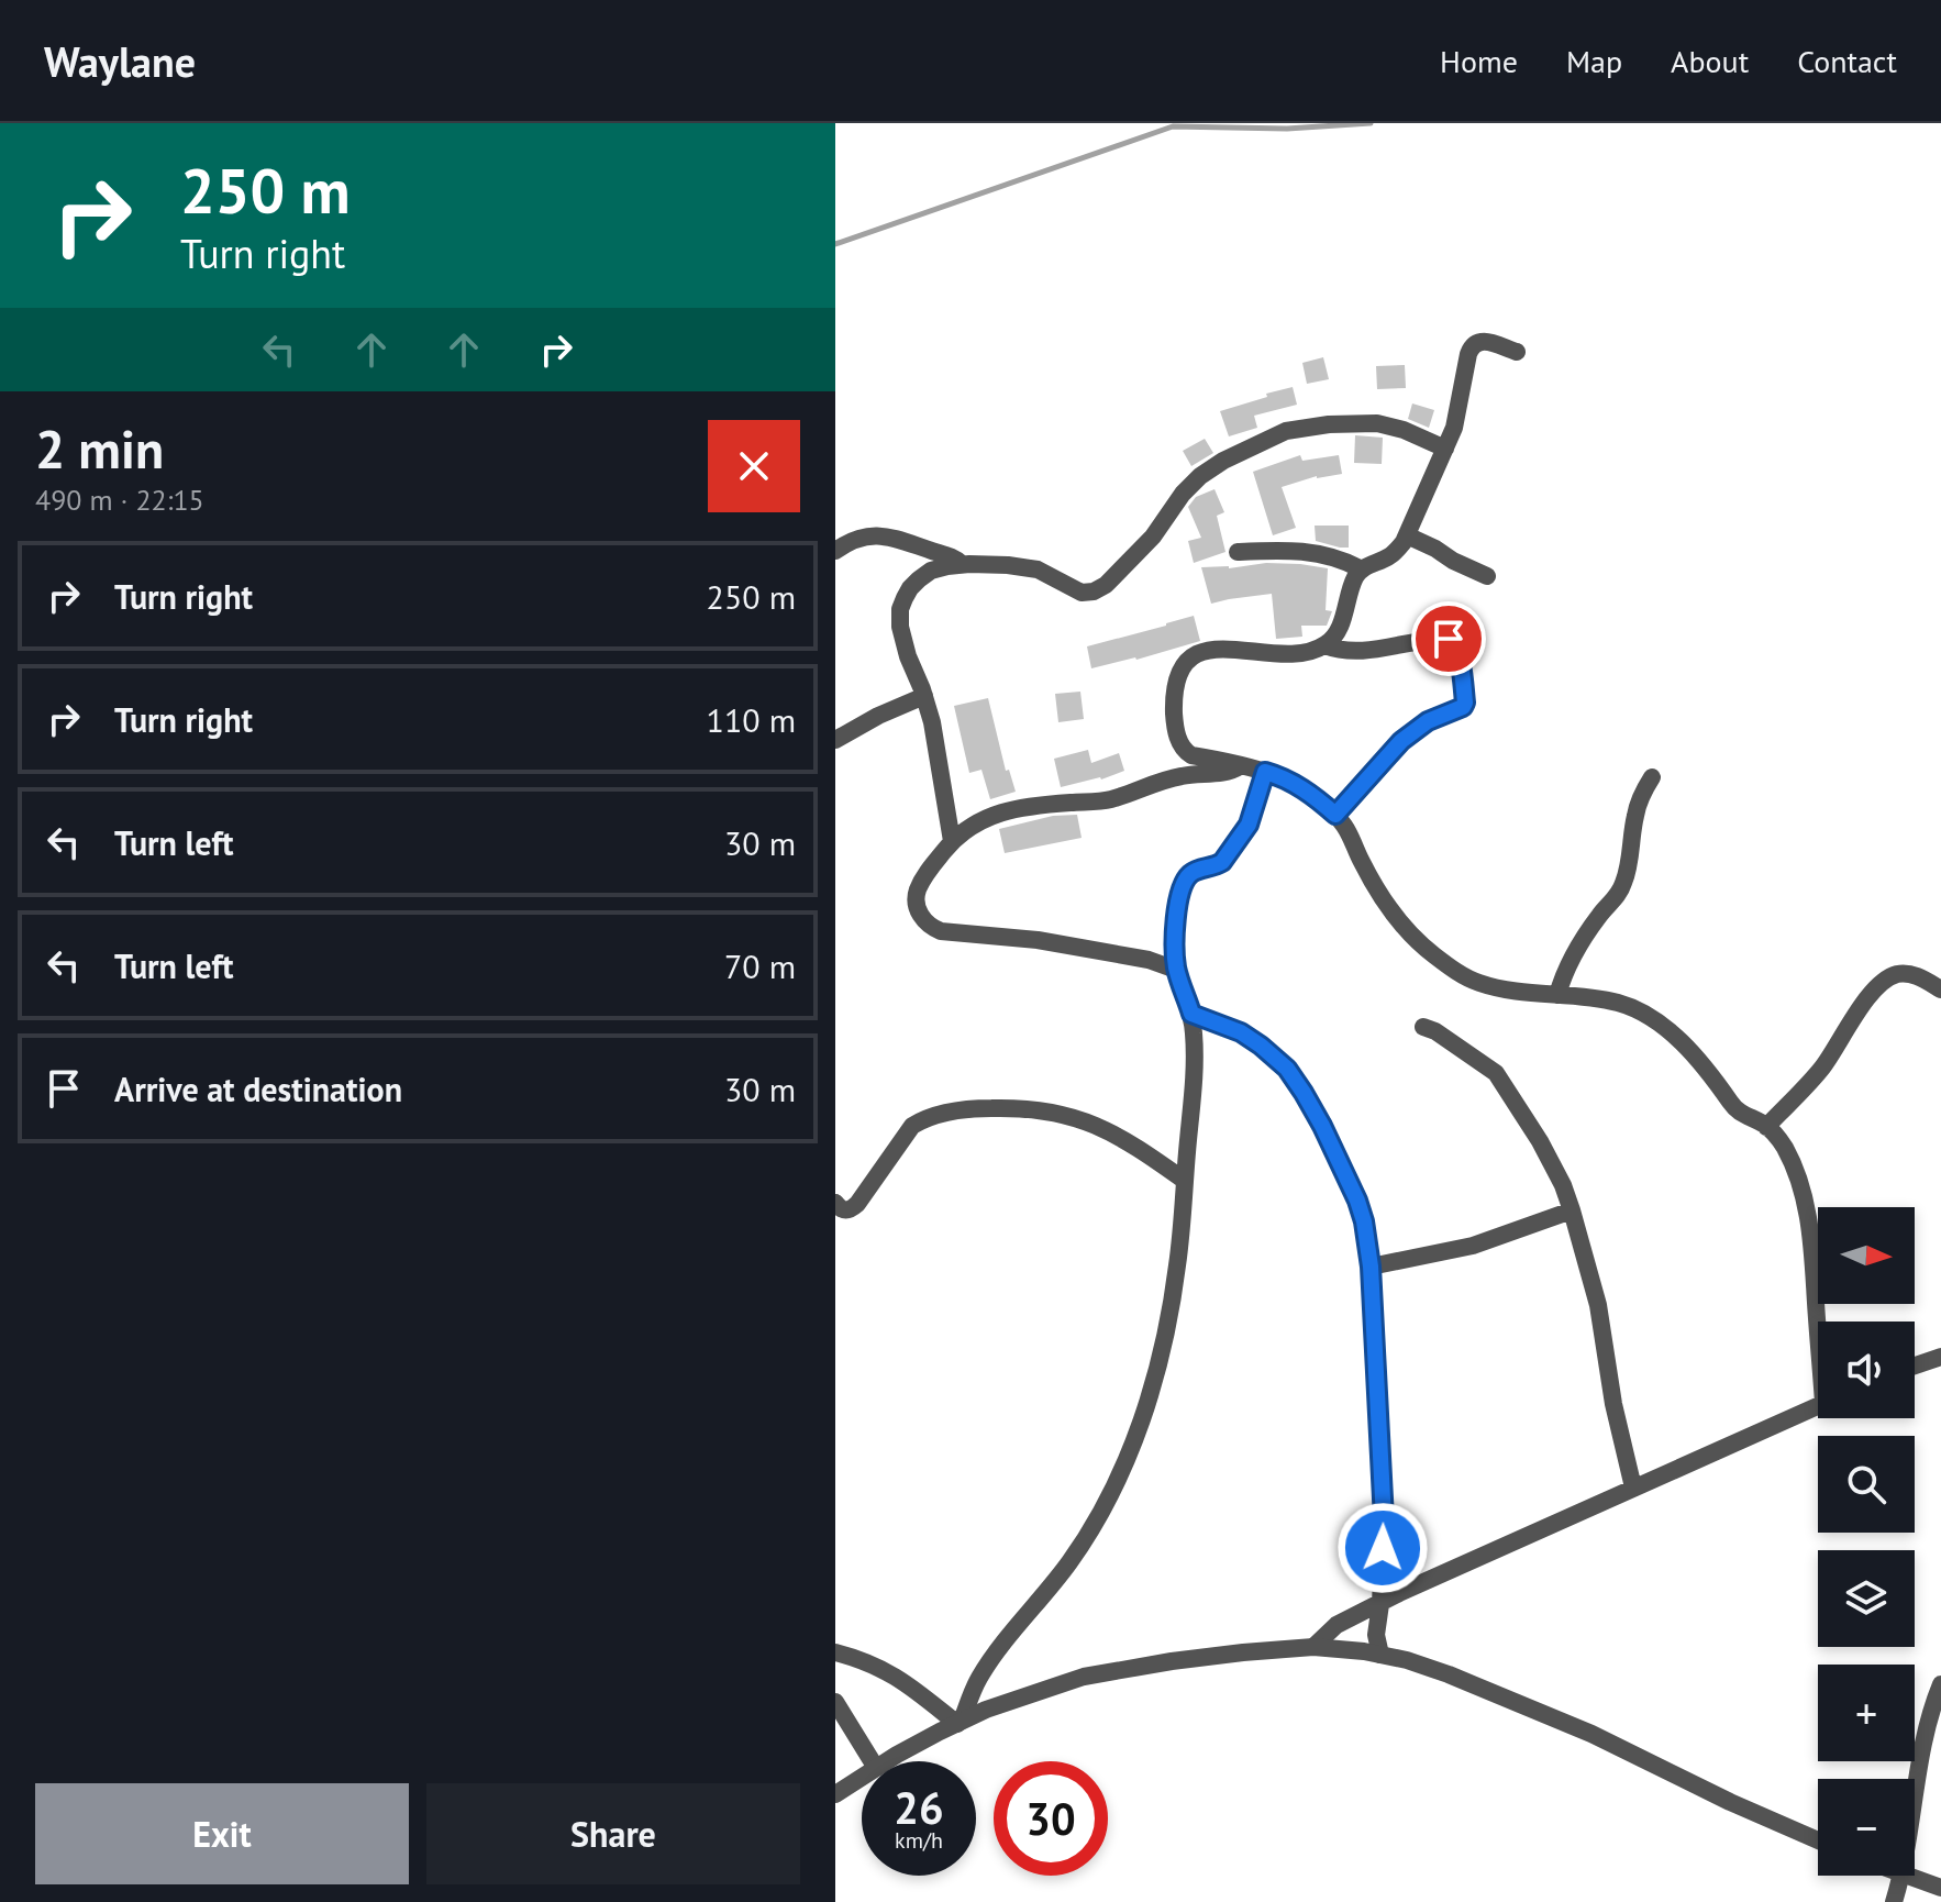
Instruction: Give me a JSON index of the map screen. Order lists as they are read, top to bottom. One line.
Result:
{"north":"right","page":{"header":"Waylane","nav":["Home","Map","About","Contact"],"turn":["250 m","Turn right"],"heading":["2 min","490 m · 22:15"],"list":[{"name":"Turn right","value":"250 m"},{"name":"Turn right","value":"110 m"},{"name":"Turn left","value":"30 m"},{"name":"Turn left","value":"70 m"},{"name":"Arrive at destination","value":"30 m"}],"map_buttons":["+","−"],"speed":"26 km/h","limit":"30","buttons":["Exit","Share"]}}
